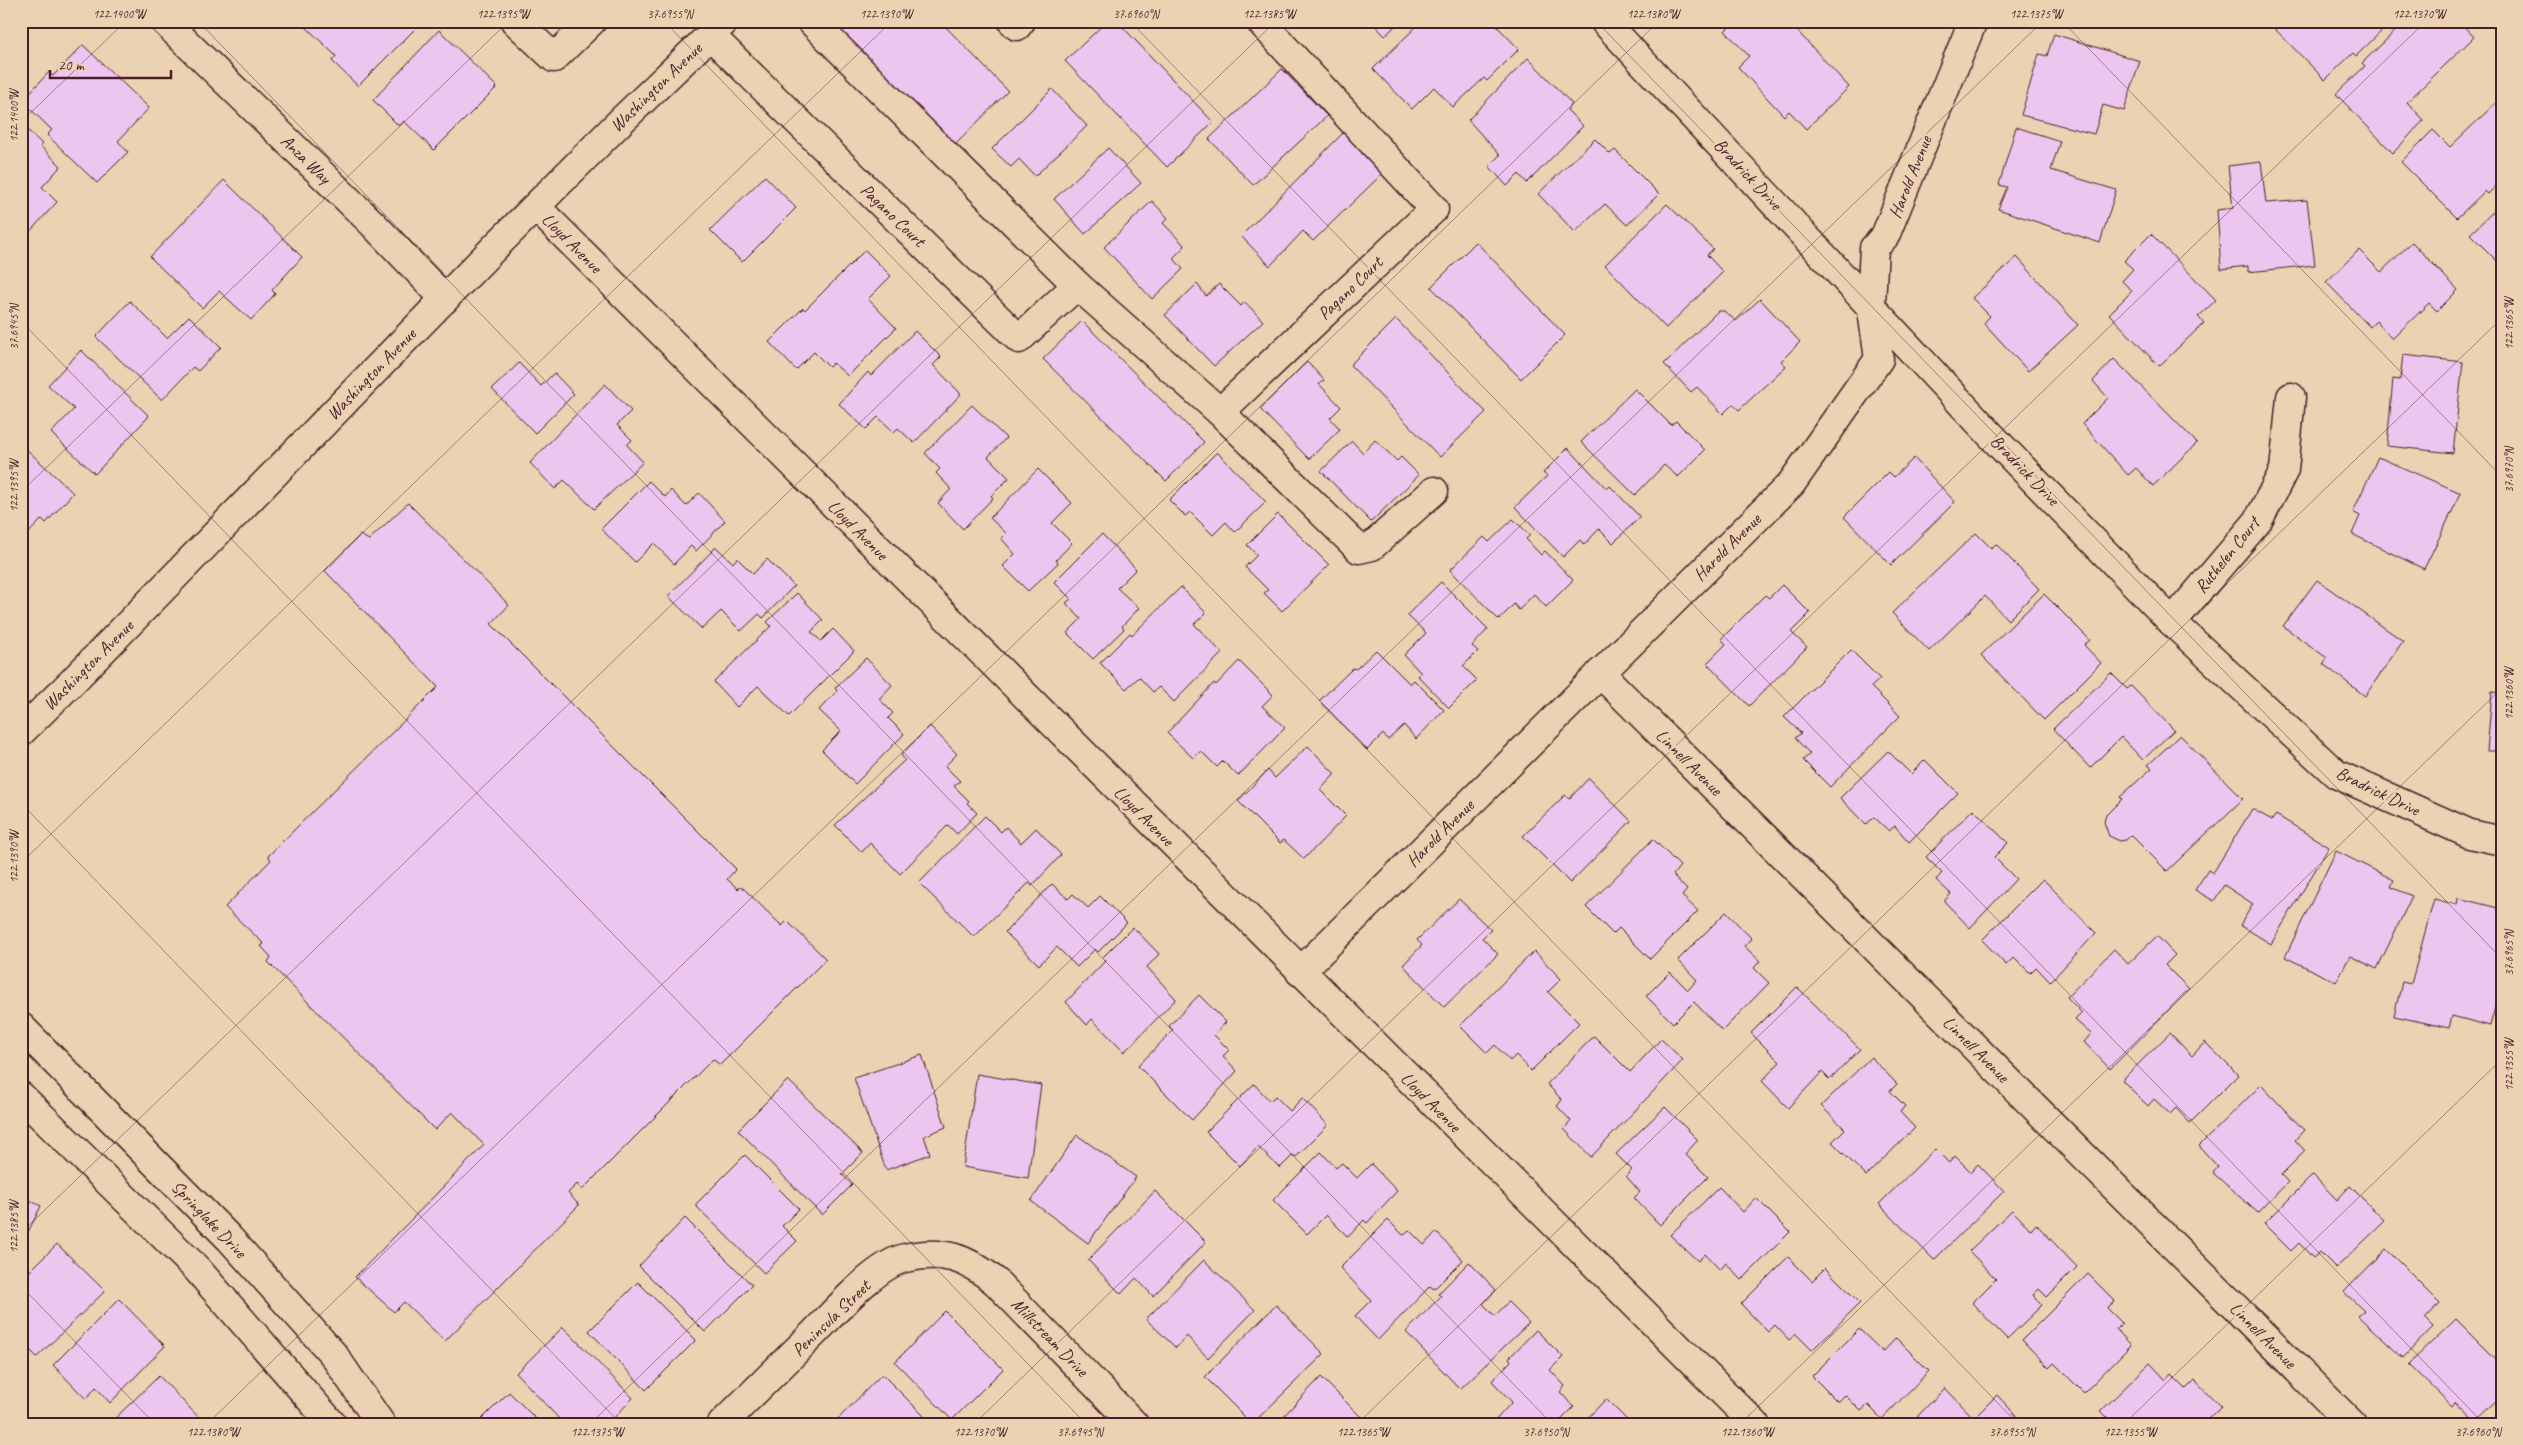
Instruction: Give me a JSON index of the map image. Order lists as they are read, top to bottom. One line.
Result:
{"streets":{"street":["Washington Avenue","Anza Way","Bradrick Drive","Harold Avenue","Pagano Court","Lloyd Avenue","Ruthelen Court","Linnell Avenue","Springlake Drive","Peninsula Street","Millstream Drive"]},"crossings":[["Washington Avenue","Anza Way"],["Washington Avenue","Pagano Court"],["Washington Avenue","Lloyd Avenue"],["Bradrick Drive","Harold Avenue"],["Bradrick Drive","Ruthelen Court"],["Harold Avenue","Lloyd Avenue"],["Harold Avenue","Linnell Avenue"],["Peninsula Street","Millstream Drive"]],"scale_bar":"20 m","coordinates":["122.1400°W","122.1395°W","37.6955°N","122.1390°W","37.6960°N","122.1385°W","122.1380°W","122.1375°W","122.1370°W","122.1365°W","37.6945°N","37.6970°N","122.1360°W","37.6965°N","122.1355°W","37.6950°N"]}
